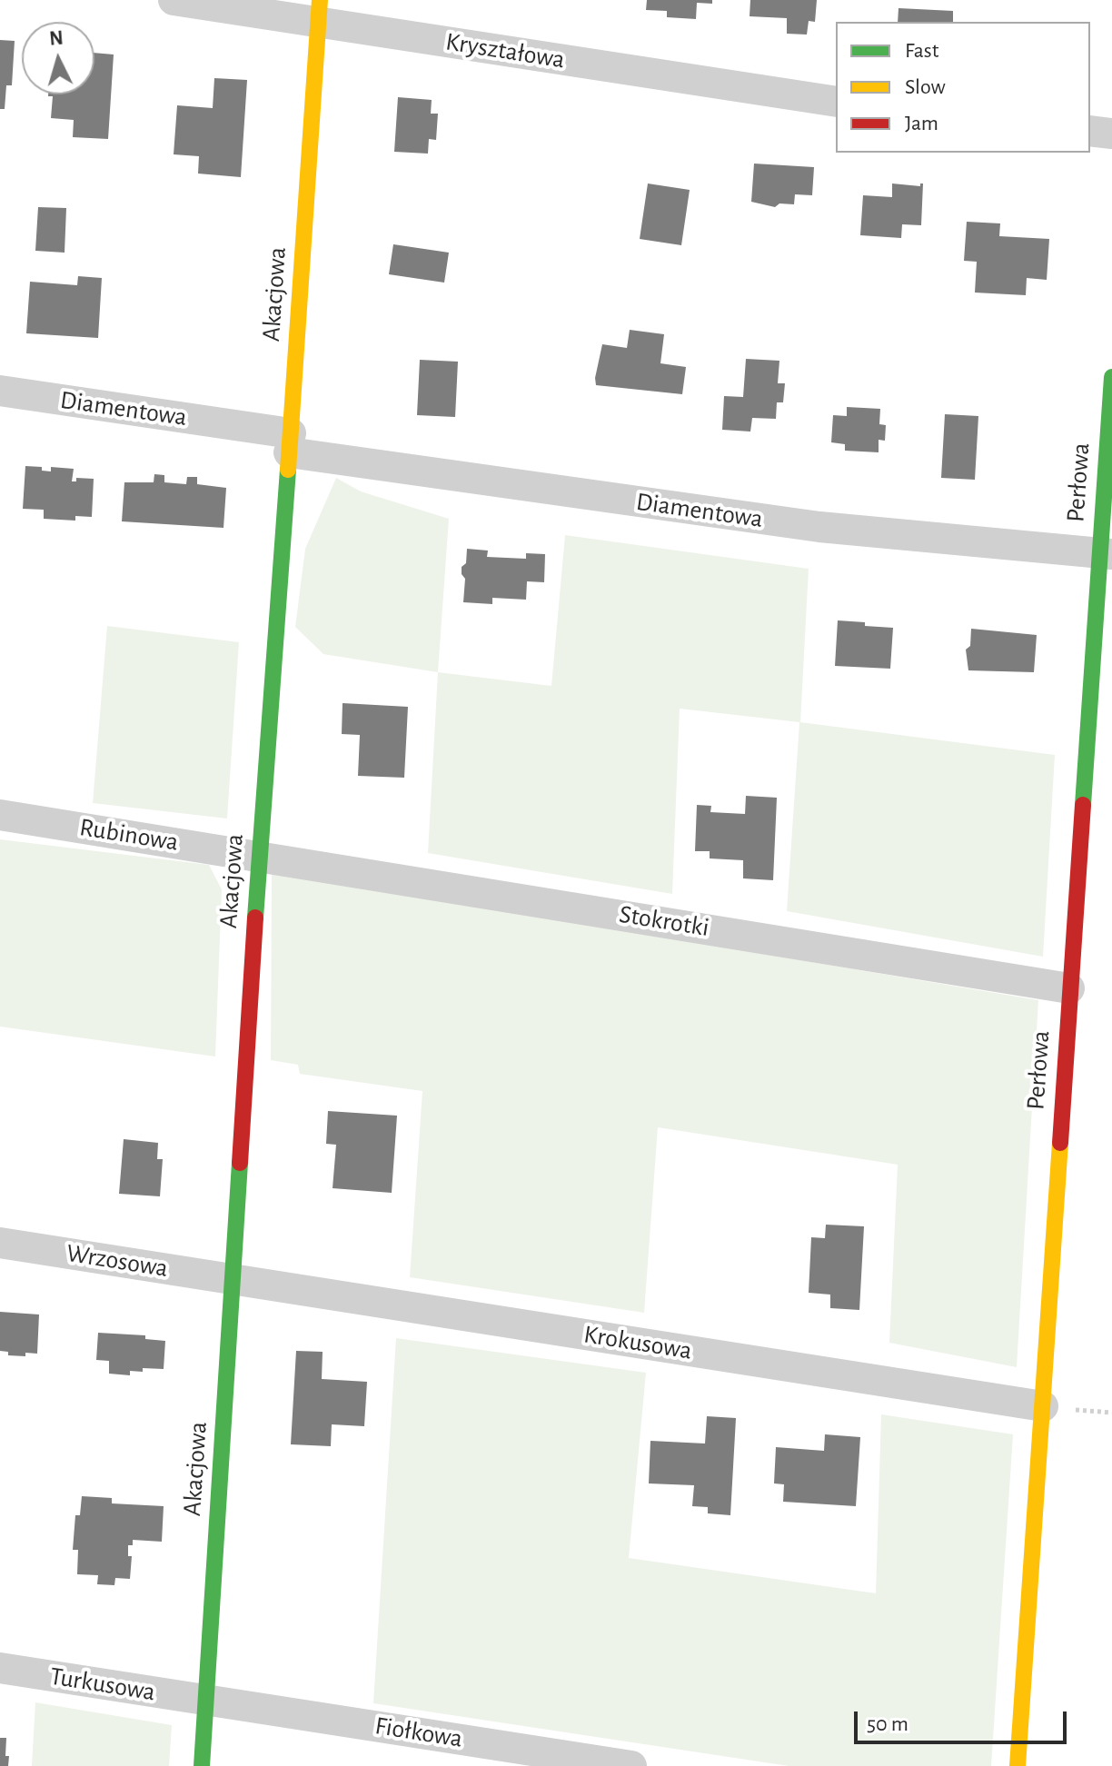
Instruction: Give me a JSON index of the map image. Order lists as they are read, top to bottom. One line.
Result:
{"streets":{"street":["Kryształowa","Akacjowa","Diamentowa","Perłowa","Rubinowa","Stokrotki","Wrzosowa","Krokusowa","Turkusowa","Fiołkowa"]},"crossings":[["Kryształowa","Akacjowa"],["Akacjowa","Diamentowa"],["Akacjowa","Rubinowa"],["Akacjowa","Stokrotki"],["Akacjowa","Wrzosowa"],["Akacjowa","Krokusowa"],["Akacjowa","Turkusowa"],["Akacjowa","Fiołkowa"],["Diamentowa","Perłowa"],["Perłowa","Stokrotki"],["Perłowa","Krokusowa"],["Rubinowa","Stokrotki"],["Wrzosowa","Krokusowa"],["Turkusowa","Fiołkowa"]],"legend":["Fast","Slow","Jam"],"scale_bar":"50 m","north":"top"}
